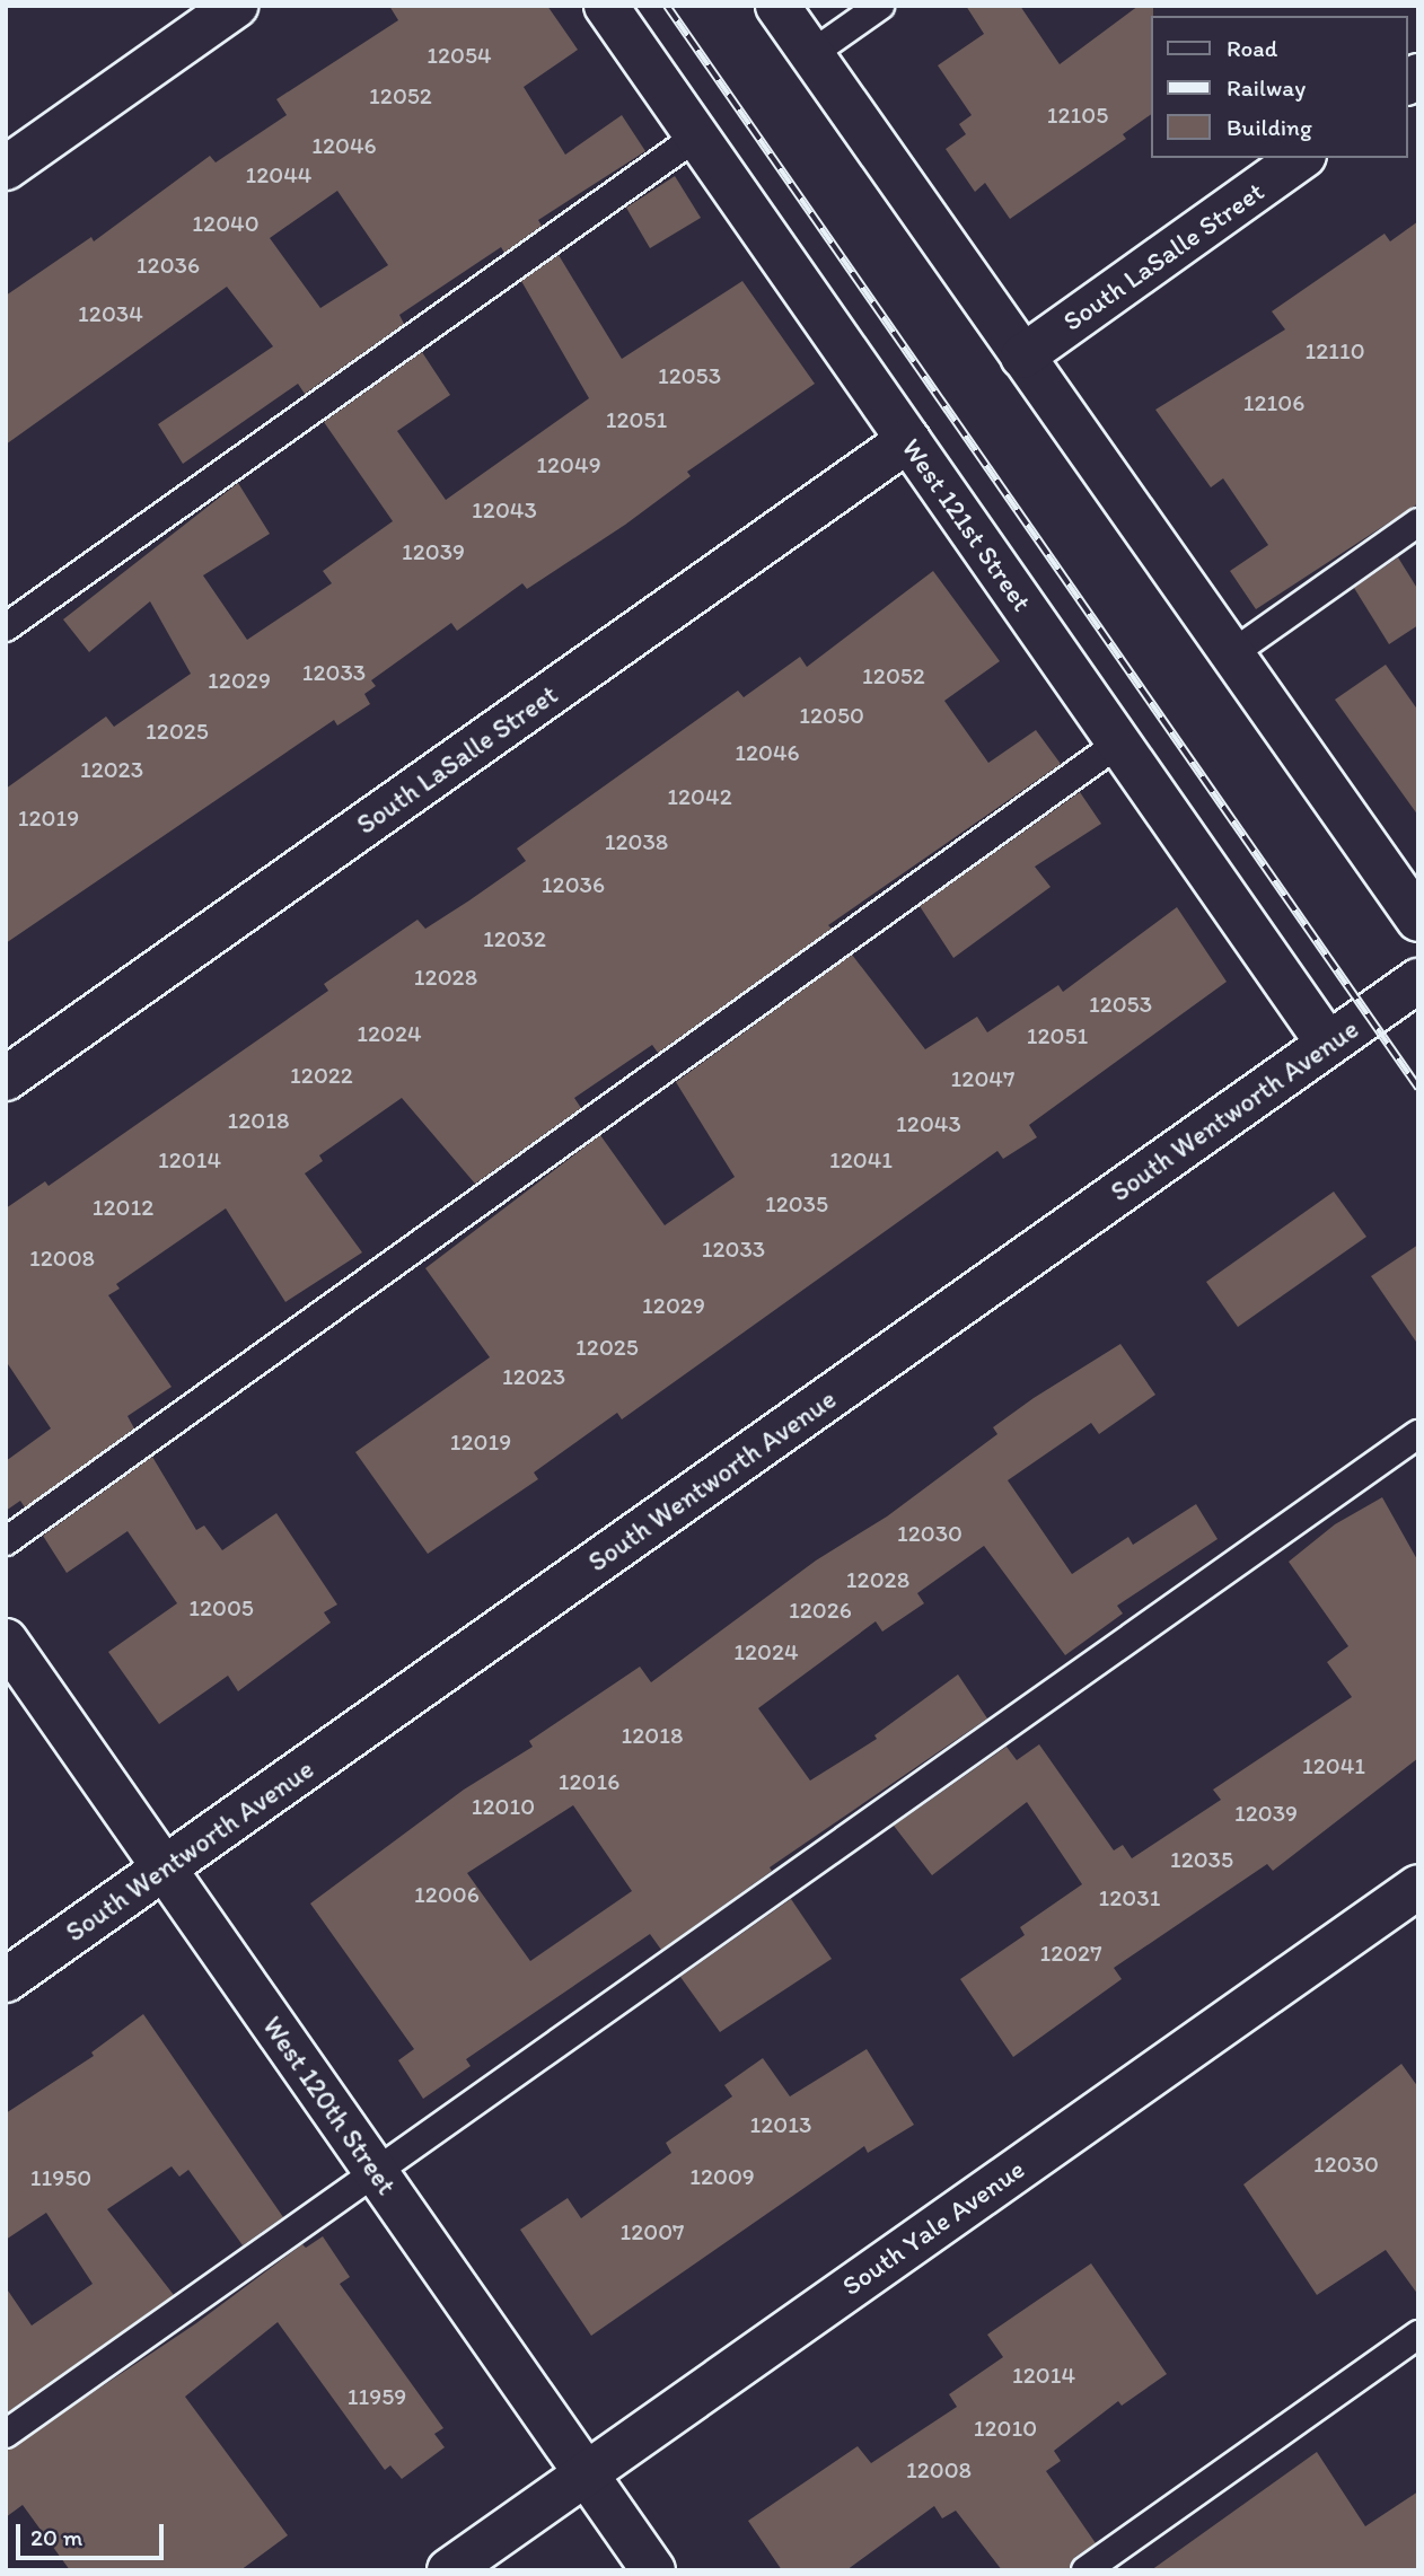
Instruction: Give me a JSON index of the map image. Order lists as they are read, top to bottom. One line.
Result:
{"streets":{"street":["South LaSalle Street","West 121st Street","South Wentworth Avenue","West 120th Street","South Yale Avenue"]},"crossings":[["South LaSalle Street","West 121st Street"],["West 121st Street","South Wentworth Avenue"],["South Wentworth Avenue","West 120th Street"],["West 120th Street","South Yale Avenue"]],"house_numbers":["12054","12052","12105","12046","12044","12040","12036","12034","12110","12053","12106","12051","12049","12043","12039","12033","12052","12029","12050","12025","12046","12023","12042","12019","12038","12036","12032","12028","12053","12024","12051","12022","12047","12018","12043","12014","12041","12035","12012","12033","12008","12029","12025","12023","12019","12030","12028","12005","12026","12024","12018","12041","12016","12010","12039","12035","12006","12031","12027","12013","12030","12009","11950","12007","12014","11959","12010","12008"],"legend":["Road","Railway","Building"],"scale_bar":"20 m"}
